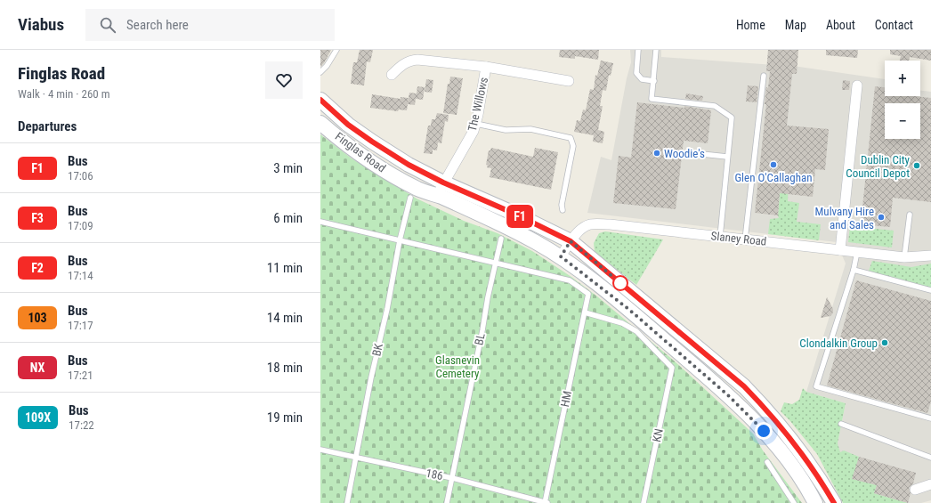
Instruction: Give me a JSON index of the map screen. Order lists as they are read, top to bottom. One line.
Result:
{"streets":{"main road":["Finglas Road"],"street":["The Willows","Slaney Road"],"lane":["BL","BK","HM","KN","186"]},"crossings":[["The Willows","Finglas Road"],["Finglas Road","Slaney Road"],["BL","HM"],["BL","186"],["BK","186"],["HM","KN"],["HM","186"]],"parks":["Glasnevin Cemetery"],"places":["Woodie's","Glen O'Callaghan","Dublin City Council Depot","Mulvany Hire and Sales","Clondalkin Group"],"lines":["bus line F1"],"page":{"header":"Viabus","search":"Search here","nav":["Home","Map","About","Contact"],"heading":[["Finglas Road","Walk · 4 min · 260 m"],"Departures"],"on_map":"F1","map_buttons":["+","−"],"list":[{"mark":"F1","name":"Bus","note":"17:06","value":"3 min"},{"mark":"F3","name":"Bus","note":"17:09","value":"6 min"},{"mark":"F2","name":"Bus","note":"17:14","value":"11 min"},{"mark":"103","name":"Bus","note":"17:17","value":"14 min"},{"mark":"NX","name":"Bus","note":"17:21","value":"18 min"},{"mark":"109X","name":"Bus","note":"17:22","value":"19 min"}]}}
